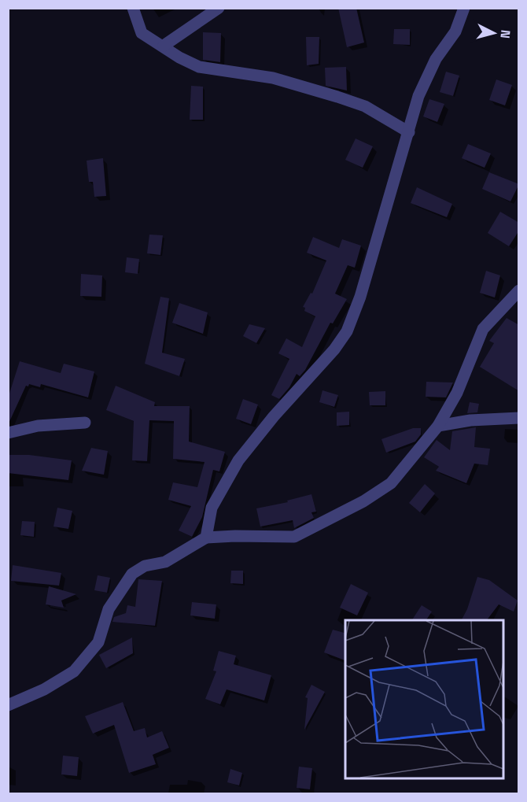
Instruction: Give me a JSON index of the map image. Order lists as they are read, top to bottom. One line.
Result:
{"north":"right"}
